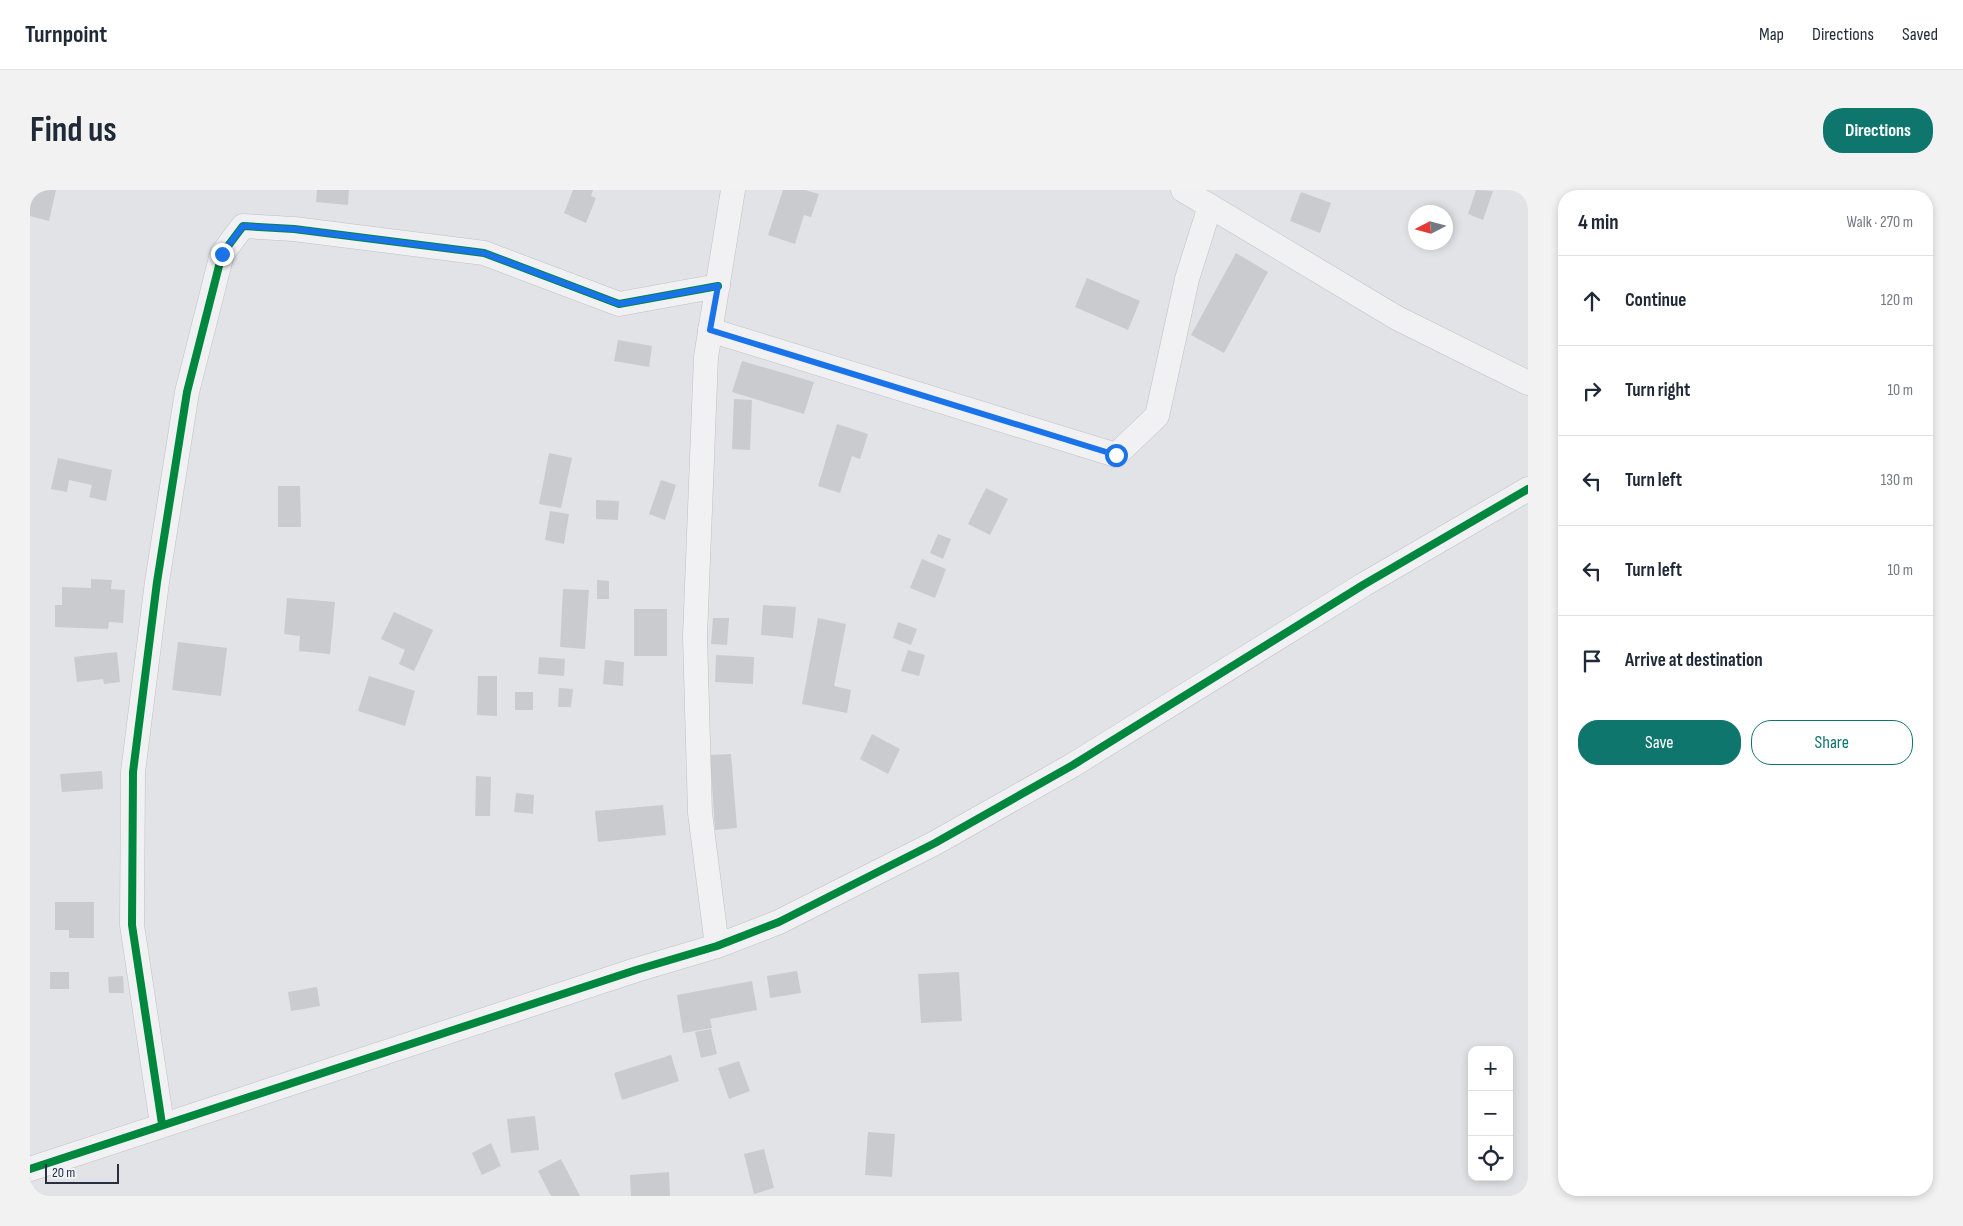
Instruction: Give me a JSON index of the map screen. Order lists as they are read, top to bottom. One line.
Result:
{"scale_bar":"20 m","north":"left","page":{"header":"Turnpoint","nav":["Map","Directions","Saved"],"buttons":["Directions",["Save","Share"]],"title":"Find us","heading":["4 min","Walk · 270 m"],"list":[["Continue","120 m"],["Turn right","10 m"],["Turn left","130 m"],["Turn left","10 m"],"Arrive at destination"],"map_buttons":["+","−"],"scale":"20 m"}}
